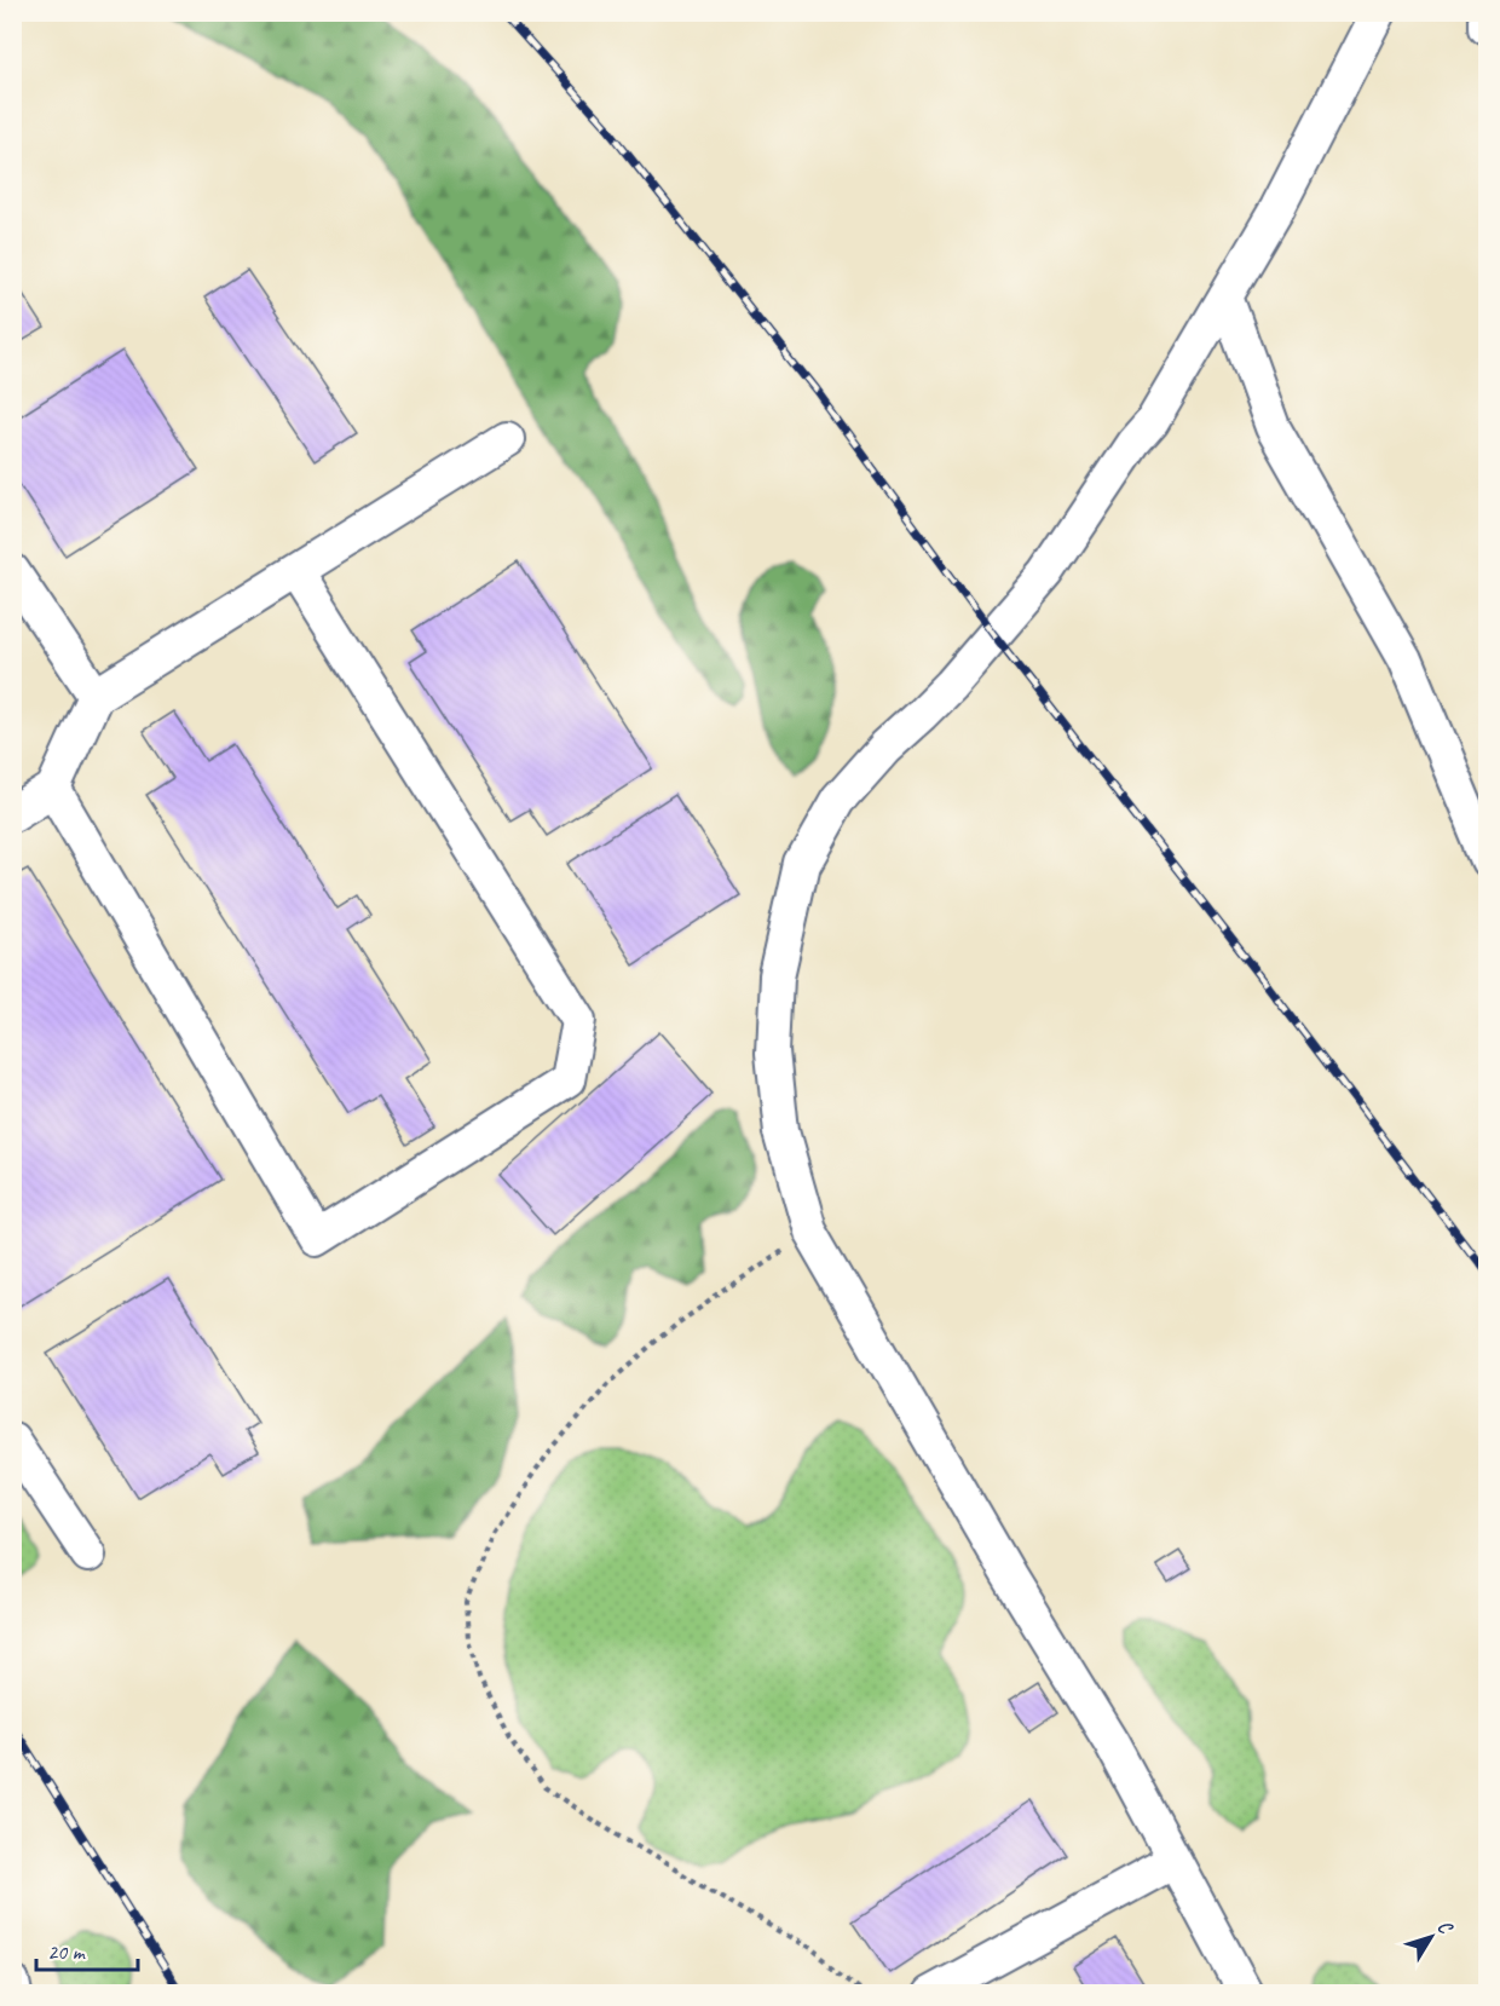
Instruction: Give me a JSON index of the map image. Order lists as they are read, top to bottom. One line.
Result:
{"scale_bar":"20 m","north":"top right"}
